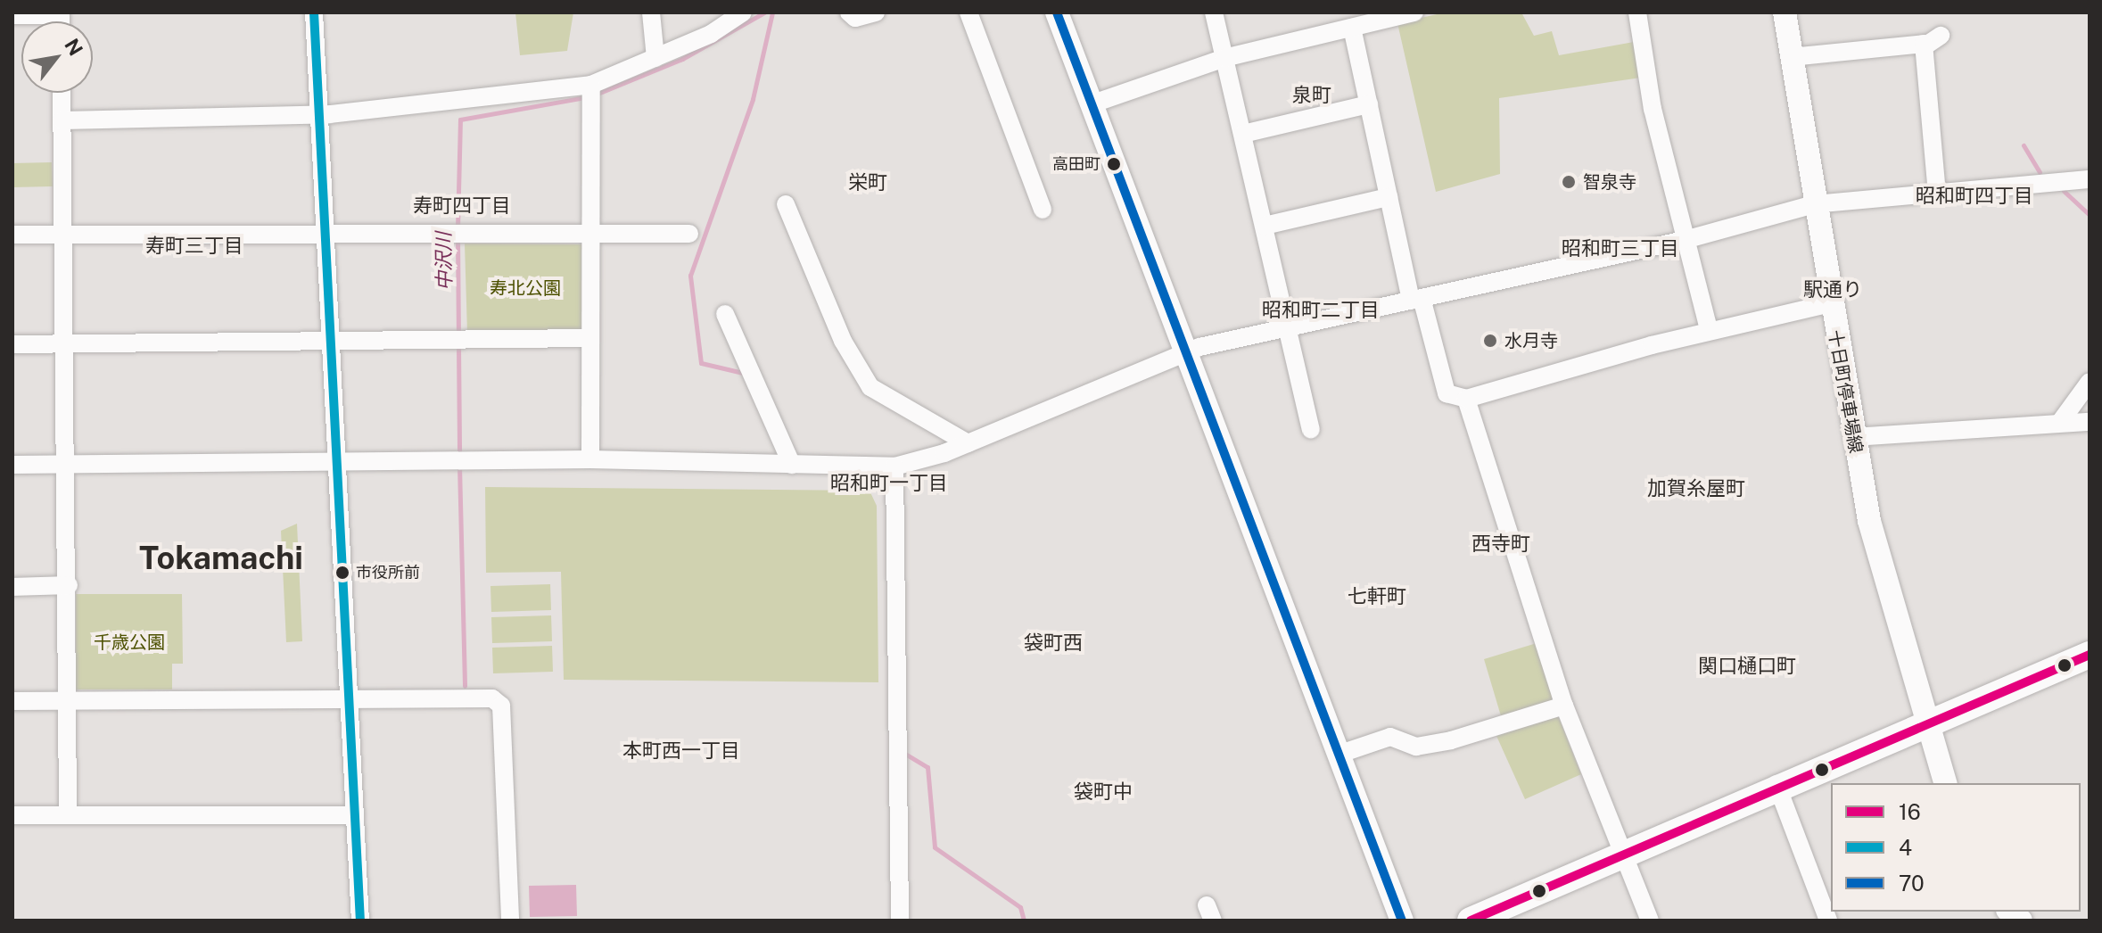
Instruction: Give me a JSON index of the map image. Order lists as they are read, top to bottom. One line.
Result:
{"streets":{"main road":["十日町停車場線"]},"districts":["泉町","栄町","昭和町四丁目","寿町四丁目","寿町三丁目","昭和町三丁目","駅通り","昭和町二丁目","昭和町一丁目","加賀糸屋町","西寺町","Tokamachi","七軒町","袋町西","関口樋口町","本町西一丁目","袋町中"],"water":["中沢川"],"parks":["寿北公園","千歳公園"],"places":["高田町","智泉寺","水月寺","市役所前"],"lines":["transit line 4","transit line 70","transit line 16"],"legend":["16","4","70"],"north":"top right"}
